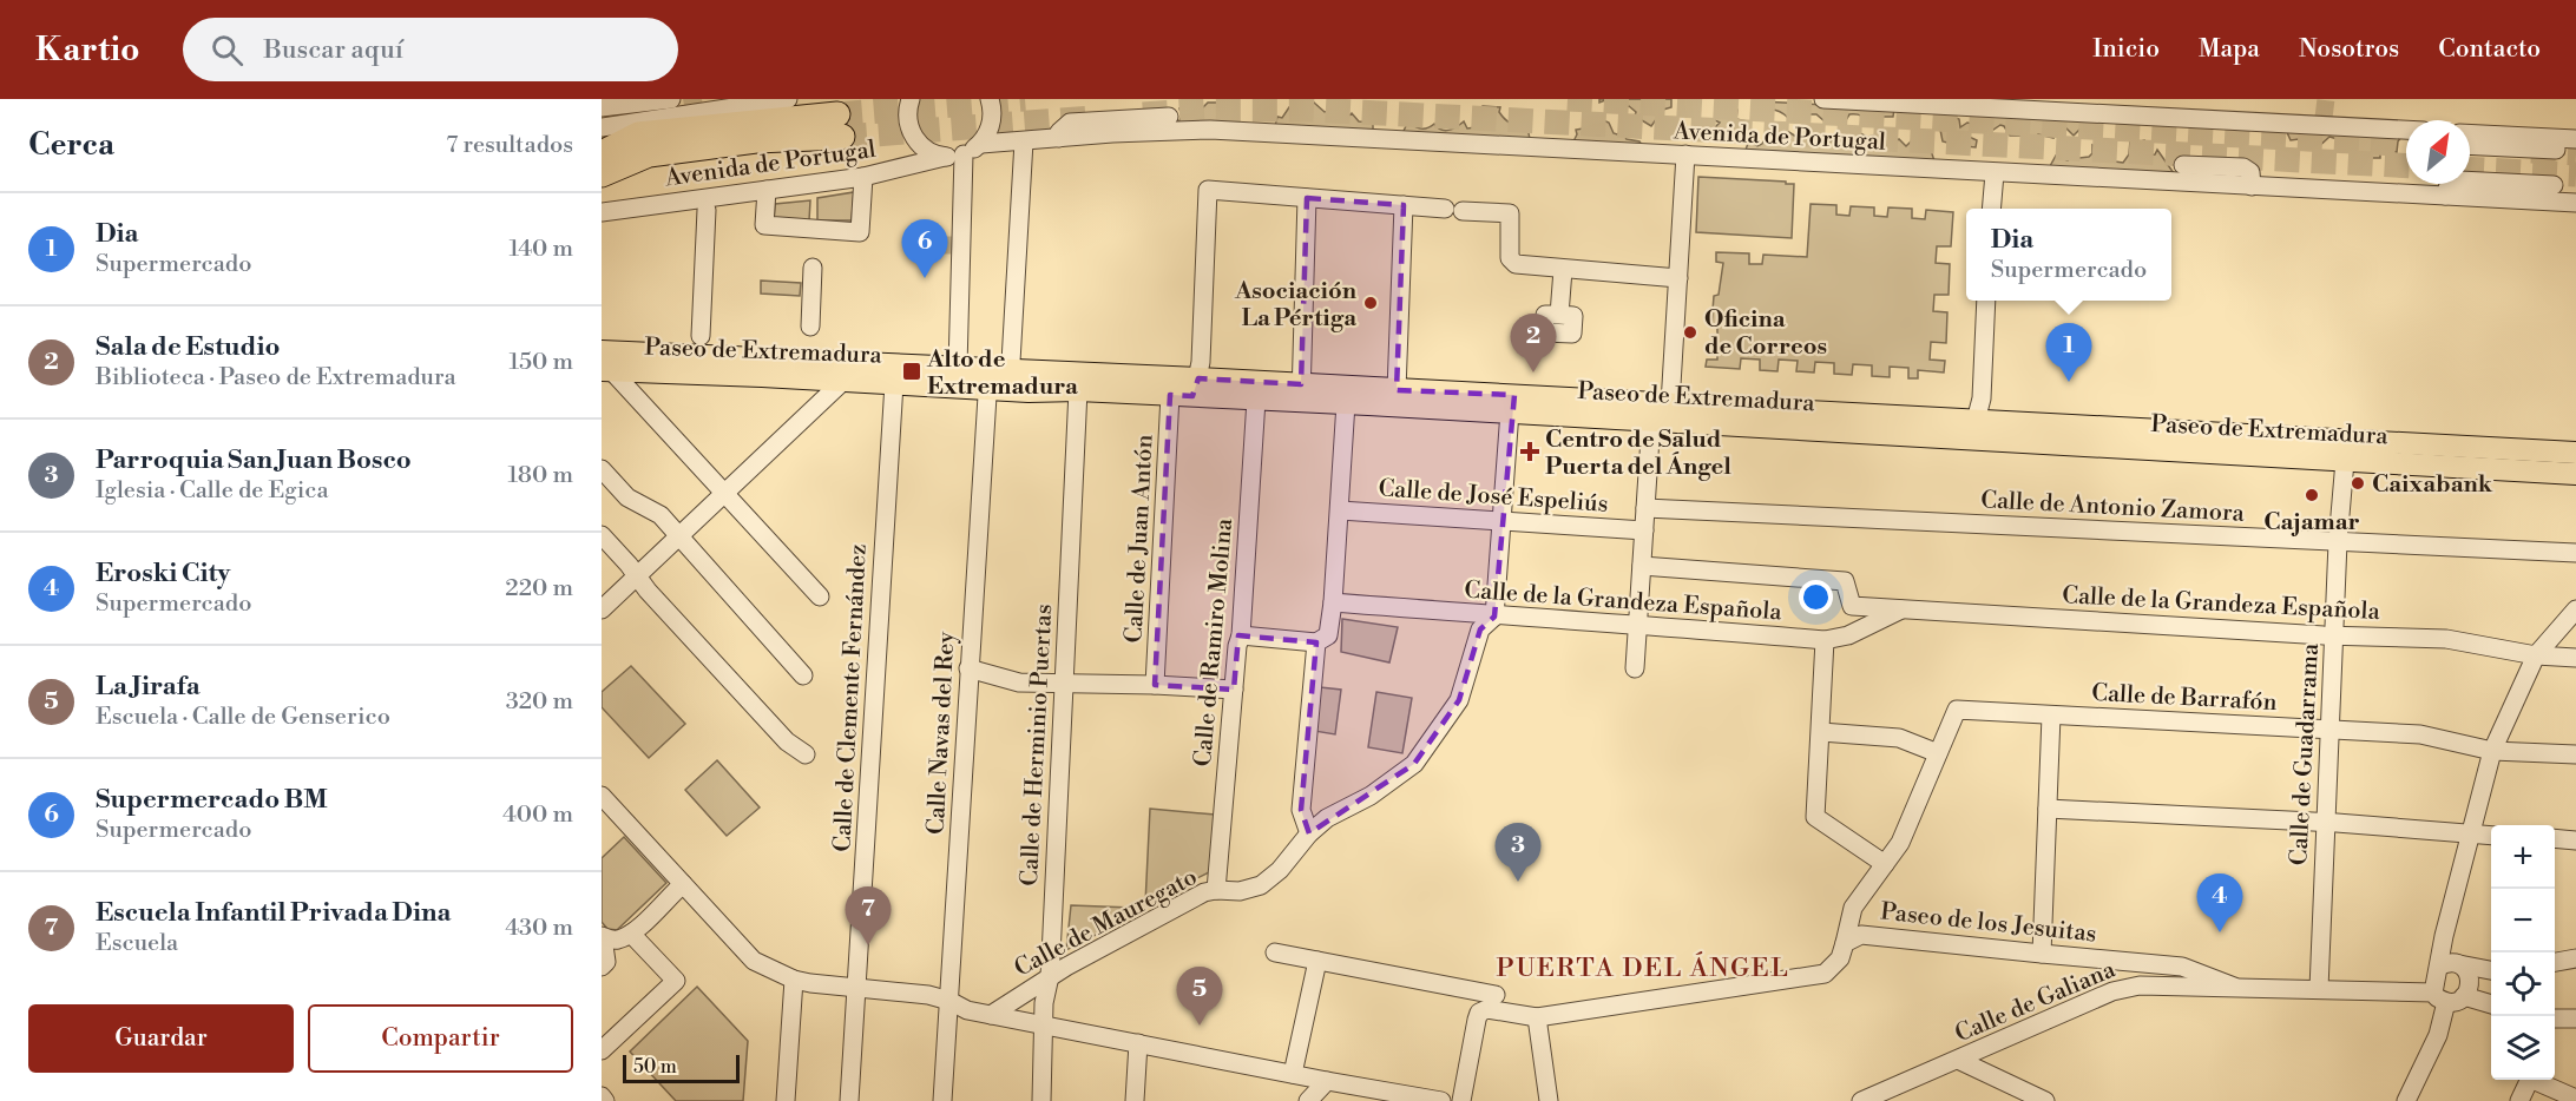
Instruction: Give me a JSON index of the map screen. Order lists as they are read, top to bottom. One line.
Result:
{"streets":{"main road":["Paseo de Extremadura"],"street":["Avenida de Portugal","Calle de José Espeliús","Calle de Antonio Zamora","Calle de Juan Antón","Calle de la Grandeza Española","Calle de Ramiro Molina","Calle de Barrafón","Calle de Clemente Fernández","Calle Navas del Rey","Calle de Herminio Puertas","Calle de Guadarrama","Calle de Mauregato","Paseo de los Jesuitas","Calle de Galiana"]},"crossings":[["Avenida de Portugal","Calle Navas del Rey"],["Paseo de Extremadura","Calle de Juan Antón"],["Paseo de Extremadura","Calle de Ramiro Molina"],["Paseo de Extremadura","Calle de Clemente Fernández"],["Paseo de Extremadura","Calle Navas del Rey"],["Paseo de Extremadura","Calle de Herminio Puertas"],["Paseo de Extremadura","Calle de Guadarrama"],["Calle de Antonio Zamora","Calle de Guadarrama"],["Calle de la Grandeza Española","Calle de Guadarrama"],["Calle de la Grandeza Española","Calle de Mauregato"],["Calle de Ramiro Molina","Calle de Mauregato"],["Calle de Barrafón","Calle de Guadarrama"],["Calle de Herminio Puertas","Calle de Mauregato"],["Calle de Guadarrama","Paseo de los Jesuitas"],["Paseo de los Jesuitas","Calle de Galiana"]],"districts":["PUERTA DEL ÁNGEL"],"places":{"other":["Asociación La Pértiga","Oficina de Correos","Caixabank","Cajamar"],"transit":["Alto de Extremadura"],"health":["Centro de Salud Puerta del Ángel"]},"scale_bar":"50 m","north":"top right","page":{"header":"Kartio","search":"Buscar aquí","nav":["Inicio","Mapa","Nosotros","Contacto"],"heading":["Cerca","7 resultados"],"list":[{"mark":"1","name":"Dia","note":"Supermercado","value":"140 m"},{"mark":"2","name":"Sala de Estudio","note":"Biblioteca · Paseo de Extremadura","value":"150 m"},{"mark":"3","name":"Parroquia San Juan Bosco","note":"Iglesia · Calle de Egica","value":"180 m"},{"mark":"4","name":"Eroski City","note":"Supermercado","value":"220 m"},{"mark":"5","name":"La Jirafa","note":"Escuela · Calle de Genserico","value":"320 m"},{"mark":"6","name":"Supermercado BM","note":"Supermercado","value":"400 m"},{"mark":"7","name":"Escuela Infantil Privada Dina","note":"Escuela","value":"430 m"}],"popup":["Dia","Supermercado"],"pins":["6","2","1","3","4","7","5"],"map_buttons":["+","−"],"buttons":["Guardar","Compartir"],"scale":"50 m"}}
